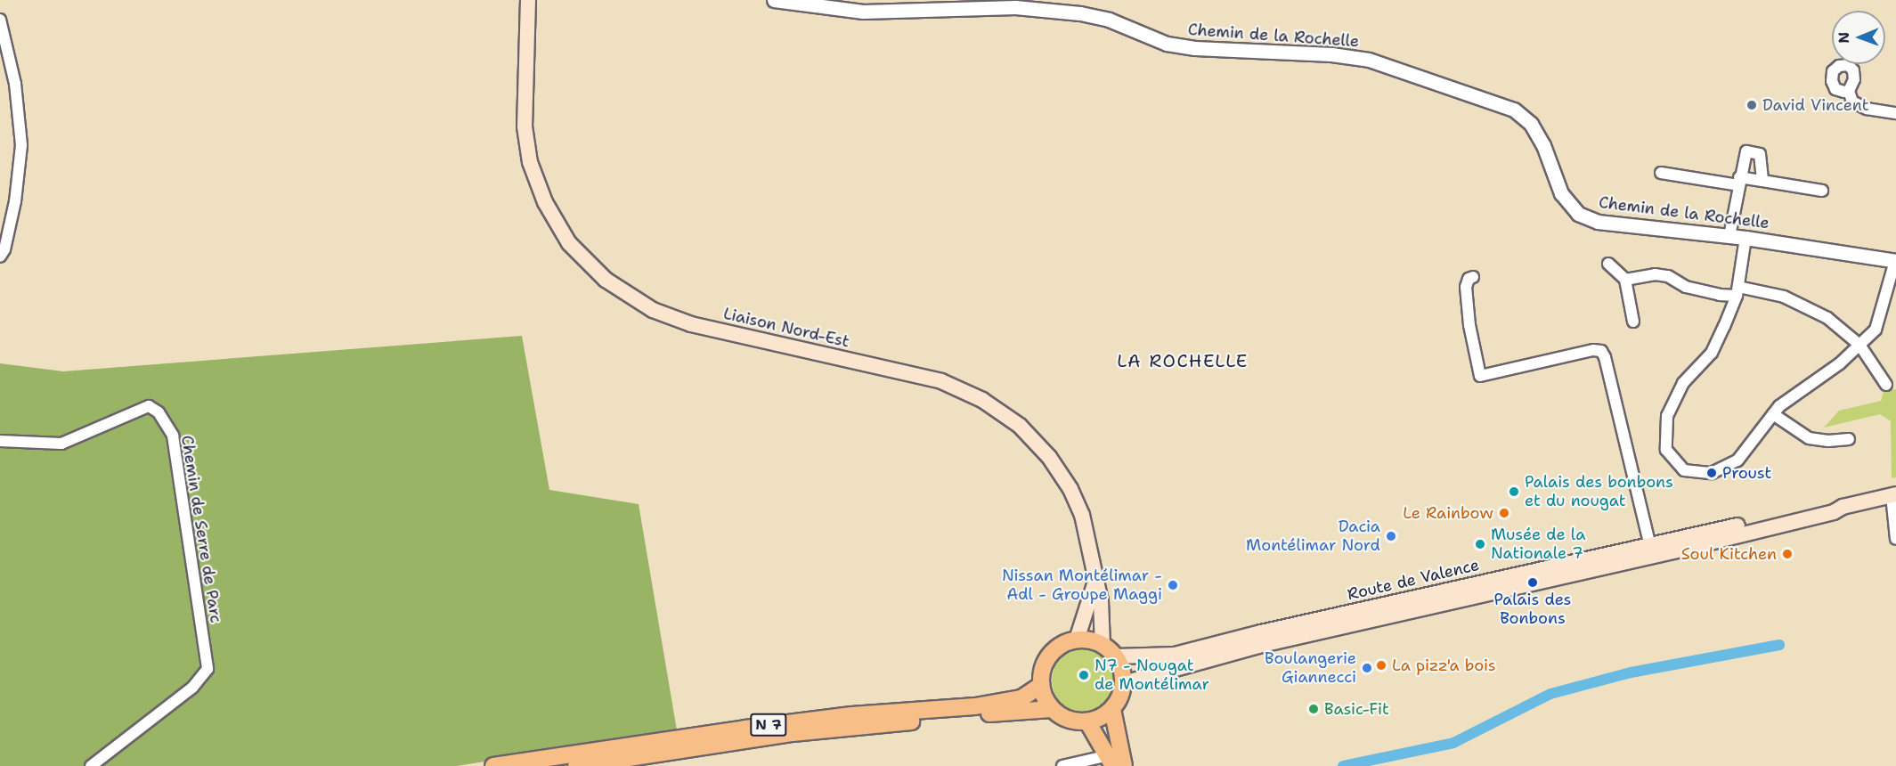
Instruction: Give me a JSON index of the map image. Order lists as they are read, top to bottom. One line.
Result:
{"streets":{"main road":["Liaison Nord-Est","Route de Valence","N 7"],"street":["Chemin de la Rochelle","Chemin de Serre de Parc"]},"crossings":[["Liaison Nord-Est","Route de Valence"],["Liaison Nord-Est","N 7"],["Route de Valence","N 7"]],"districts":["LA ROCHELLE"],"places":["David Vincent","Proust","Palais des bonbons et du nougat","Le Rainbow","Dacia Montélimar Nord","Musée de la Nationale 7","Soul Kitchen","Palais des Bonbons","Nissan Montélimar - Adl - Groupe Maggi","La pizz'a bois","Boulangerie Giannecci","N7 - Nougat de Montélimar","Basic-Fit"],"north":"left"}
